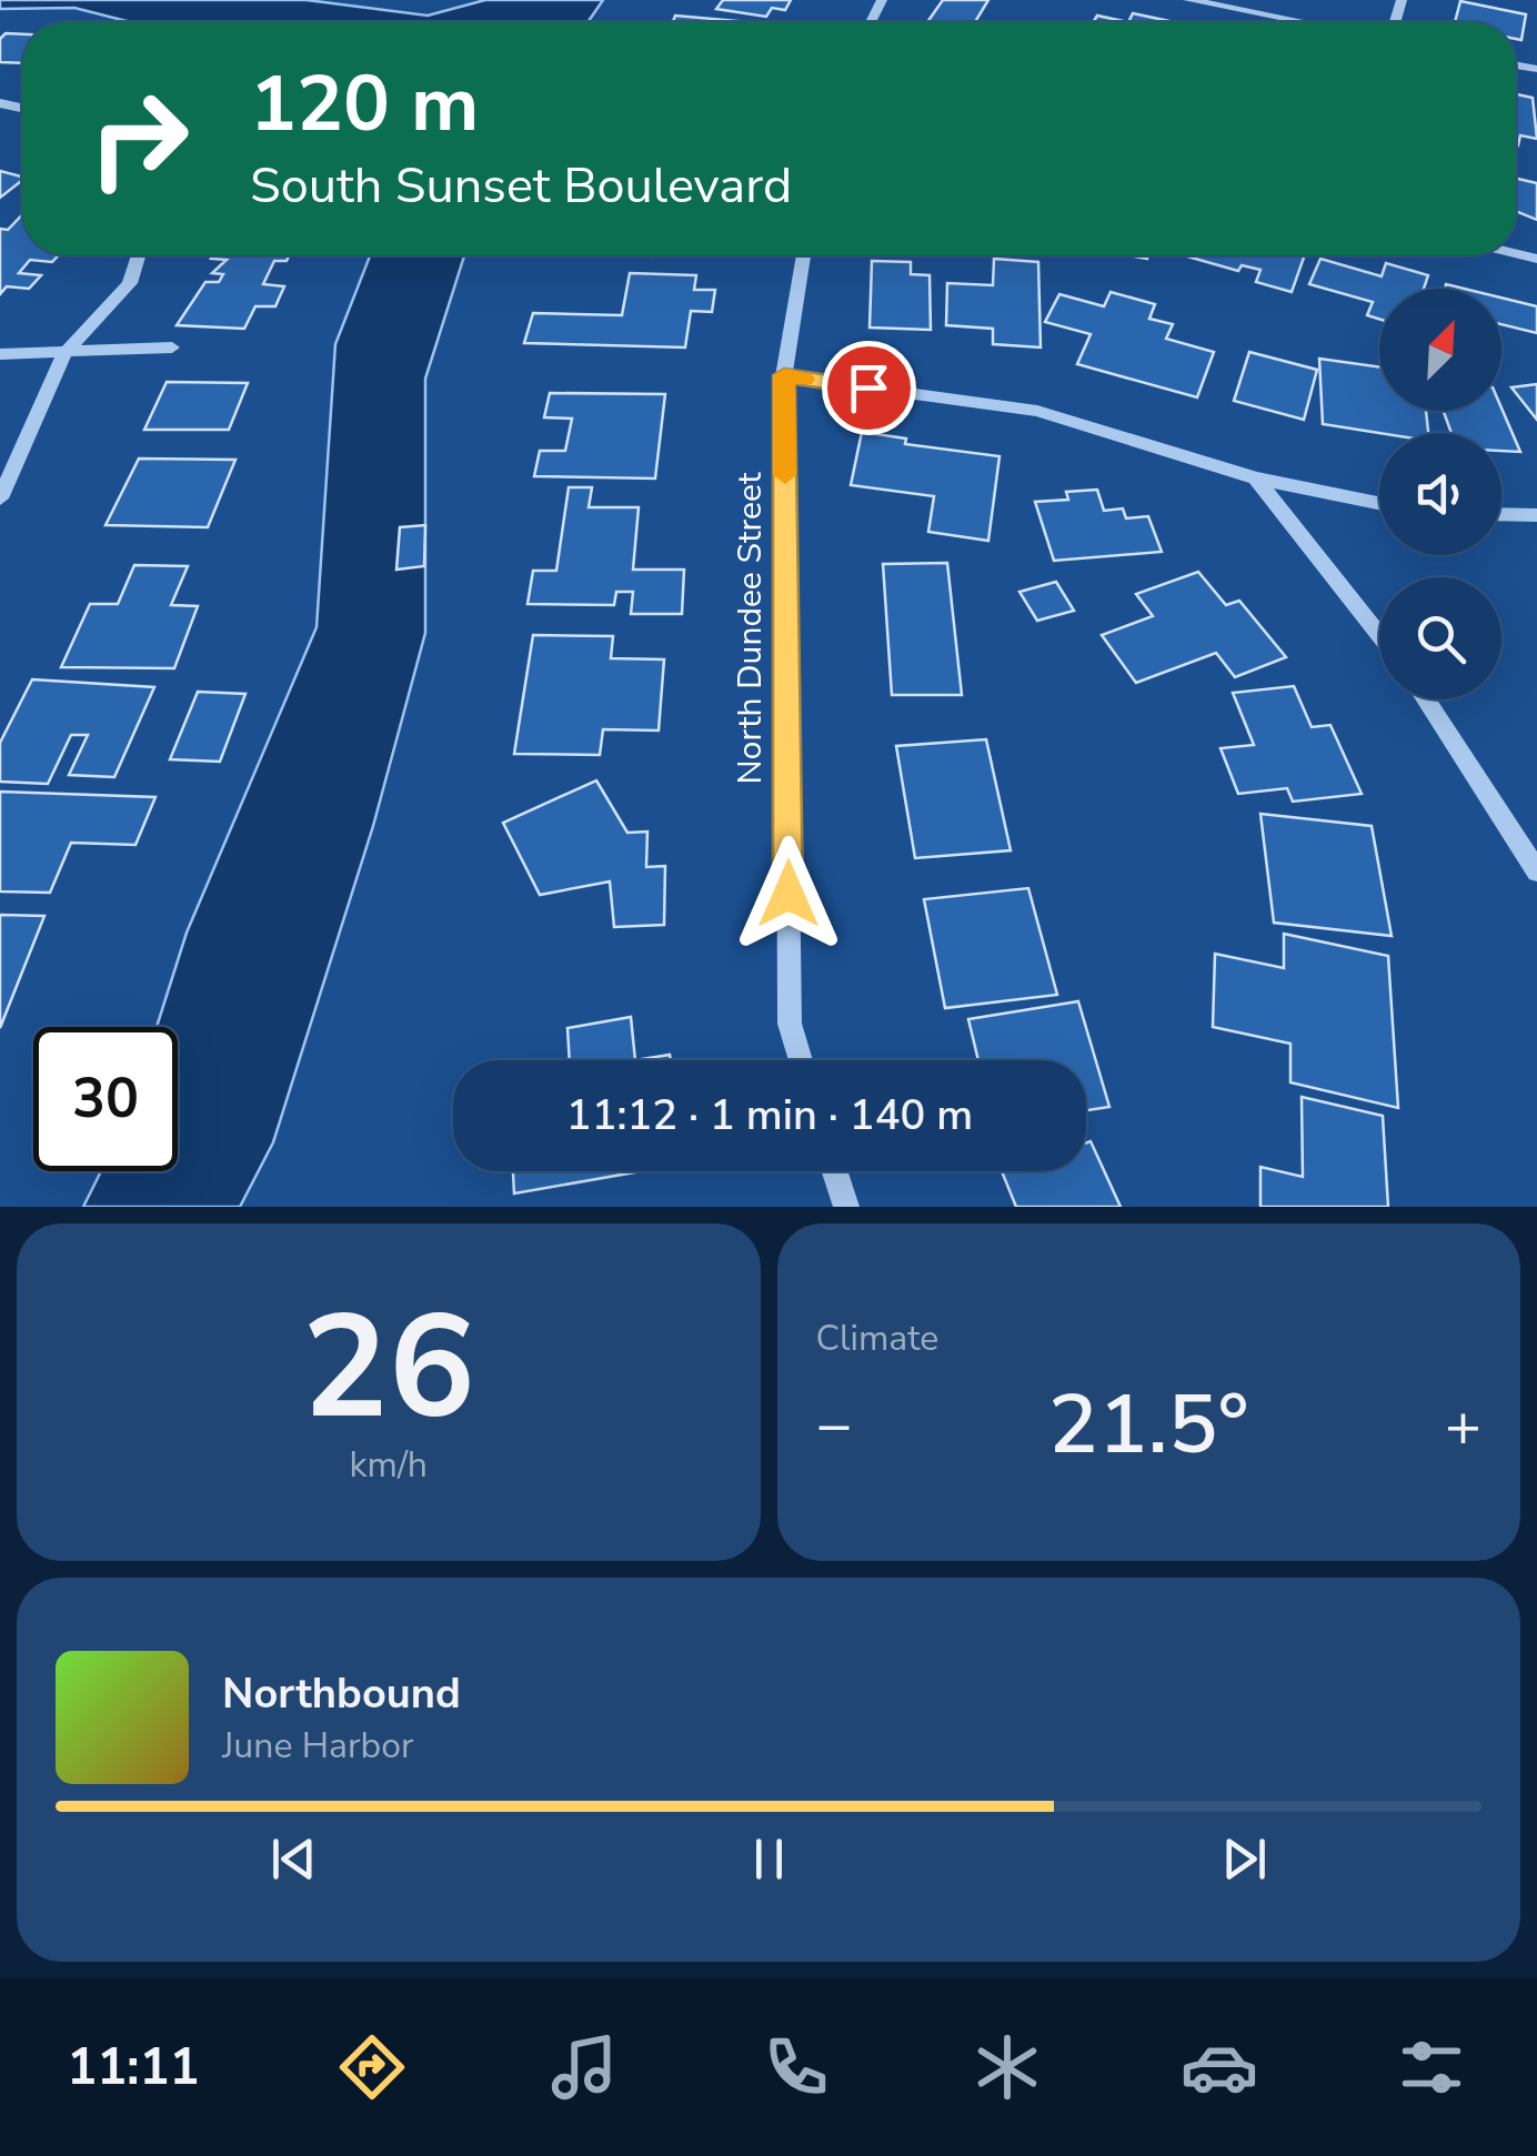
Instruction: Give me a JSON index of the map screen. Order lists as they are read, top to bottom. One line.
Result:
{"streets":{"street":["North Dundee Street"]},"north":"top right","page":{"turn":["120 m","South Sunset Boulevard"],"limit":"30","trip":"11:12 · 1 min · 140 m","tile":[["26","km/h"],"Climate"],"heat":["−","21.5°","+"],"song":["Northbound","June Harbor"],"tabs":"11:11"}}
